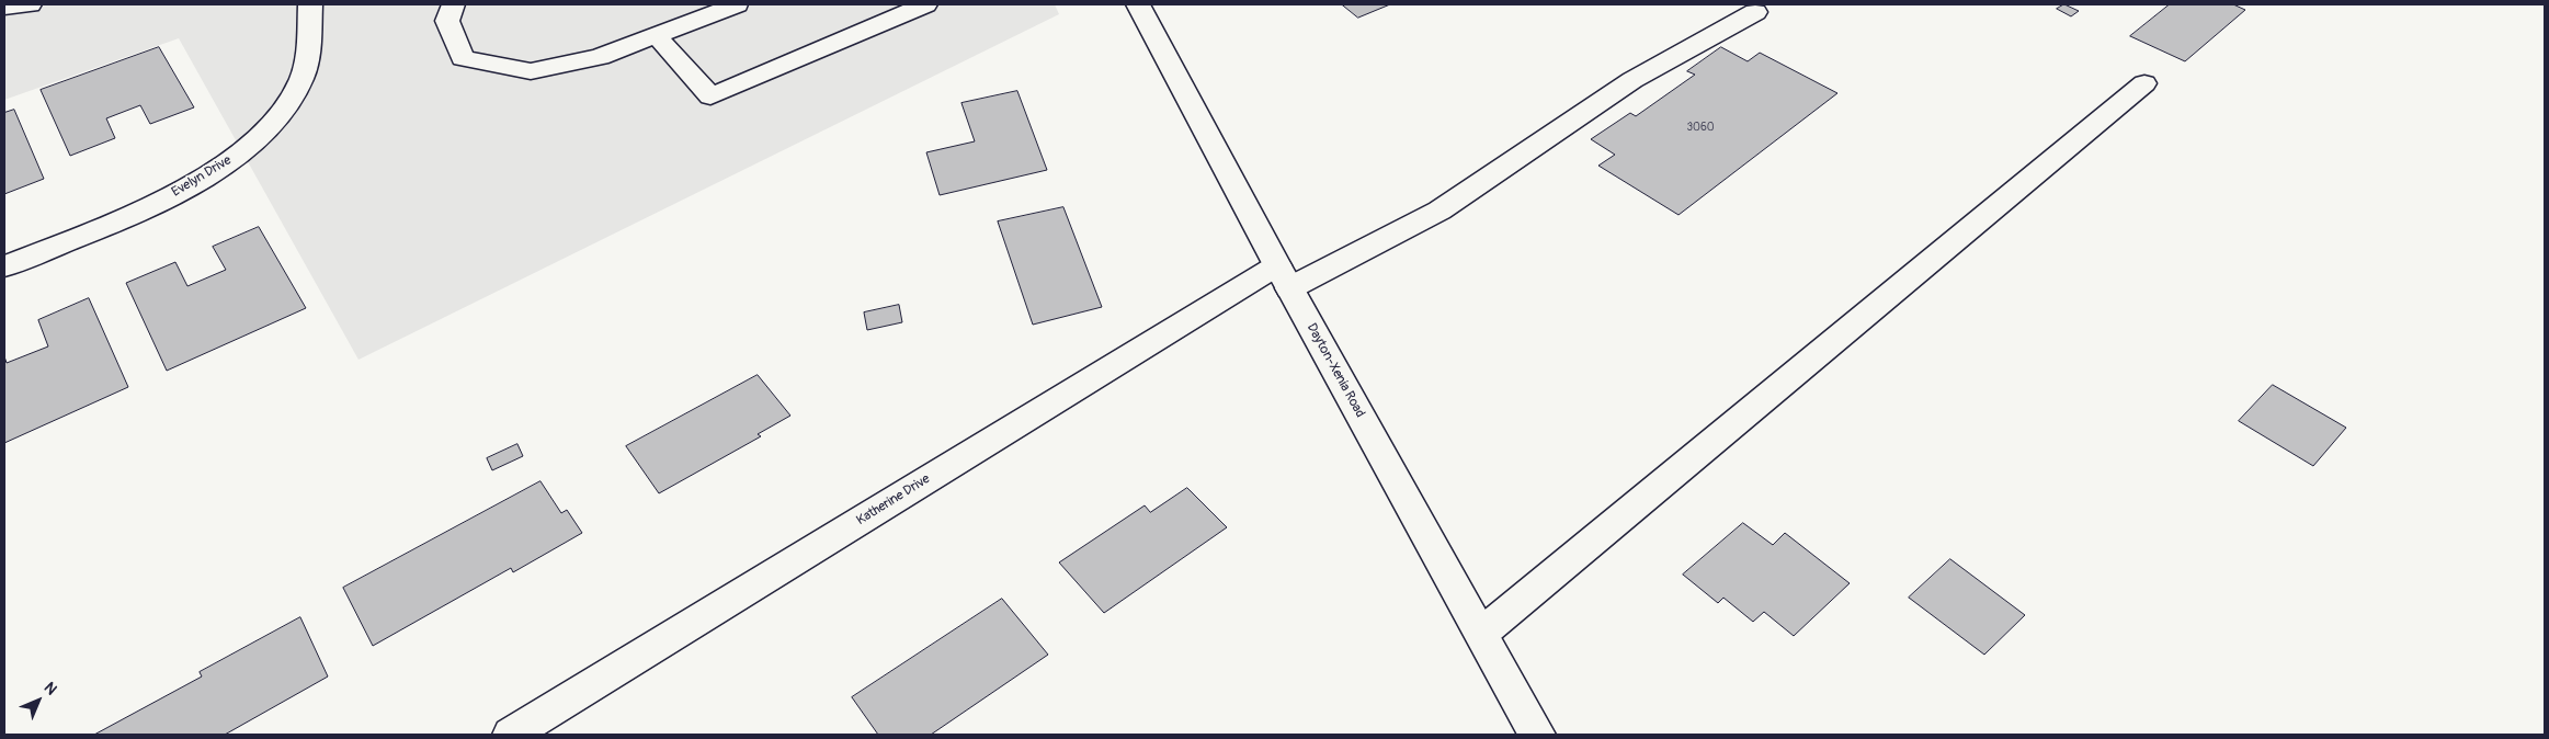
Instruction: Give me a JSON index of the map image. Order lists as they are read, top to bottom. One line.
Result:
{"streets":{"street":["Evelyn Drive","Dayton-Xenia Road","Katherine Drive"]},"crossings":[["Dayton-Xenia Road","Katherine Drive"]],"house_numbers":["3060"],"north":"top right"}
